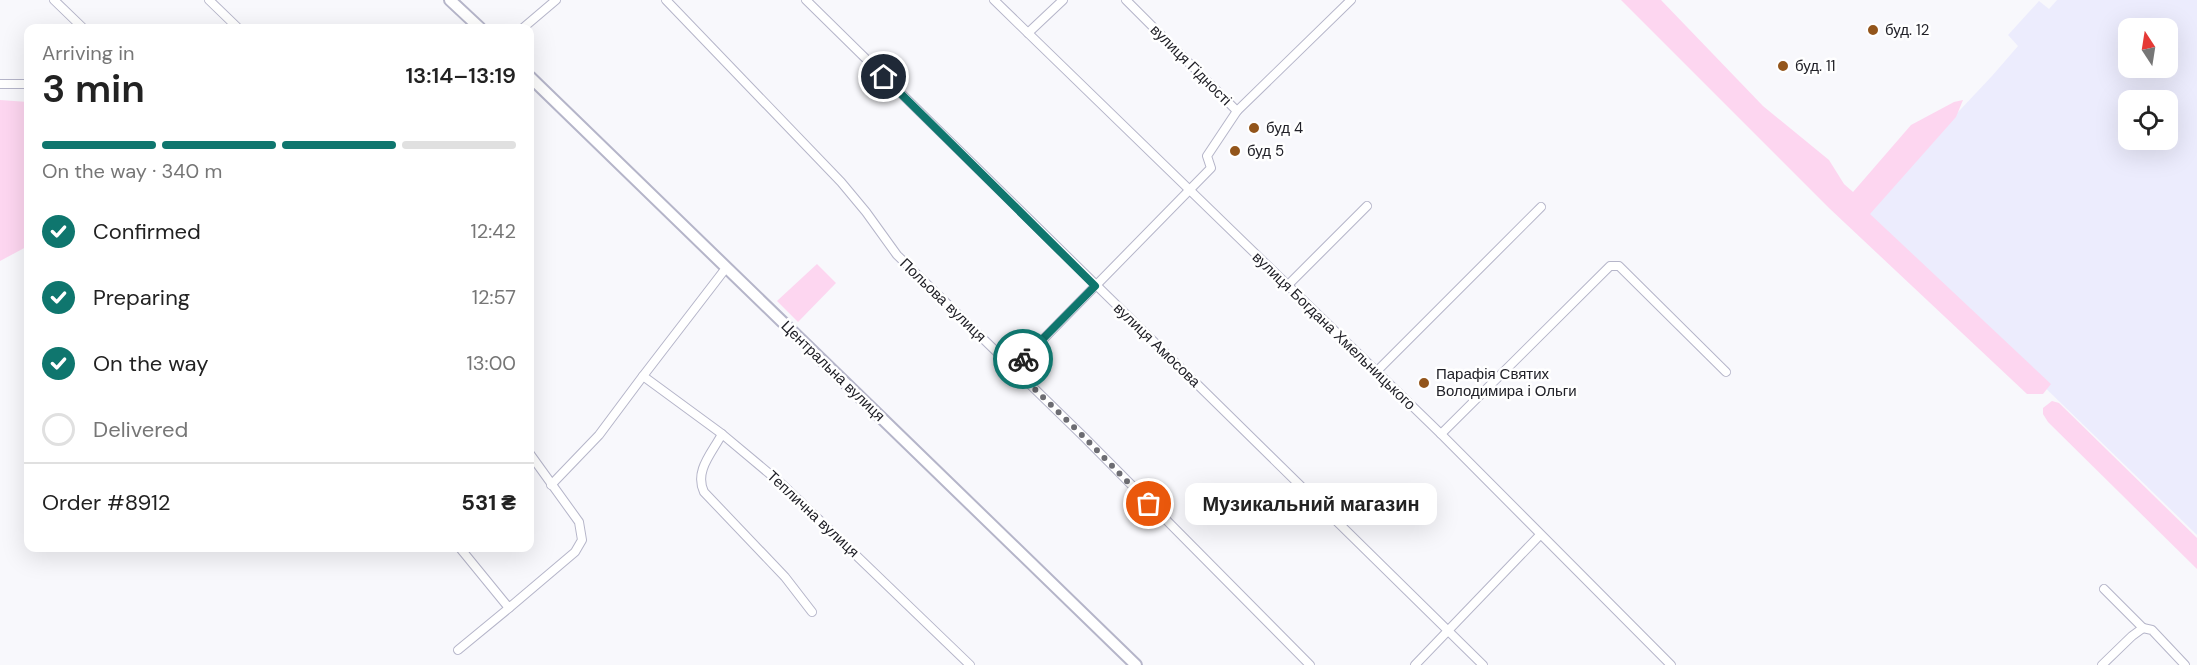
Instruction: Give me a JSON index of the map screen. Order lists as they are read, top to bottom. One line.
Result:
{"streets":{"main road":["Центральна вулиця"],"street":["вулиця Гідності","Польова вулиця","вулиця Богдана Хмельницького","вулиця Амосова","Теплична вулиця"]},"crossings":[["вулиця Гідності","вулиця Богдана Хмельницького"]],"places":["буд. 12","буд. 11","буд 4","буд 5","Парафія Святих Володимира і Ольги","Музикальний магазин"],"north":"top","page":{"heading":["3 min","Arriving in","13:14–13:19"],"panel":["Order #8912","531 ₴"],"bar":"On the way · 340 m","list":[["Confirmed","12:42"],["Preparing","12:57"],["On the way","13:00"],"Delivered"],"bubble":"Музикальний магазин"}}
